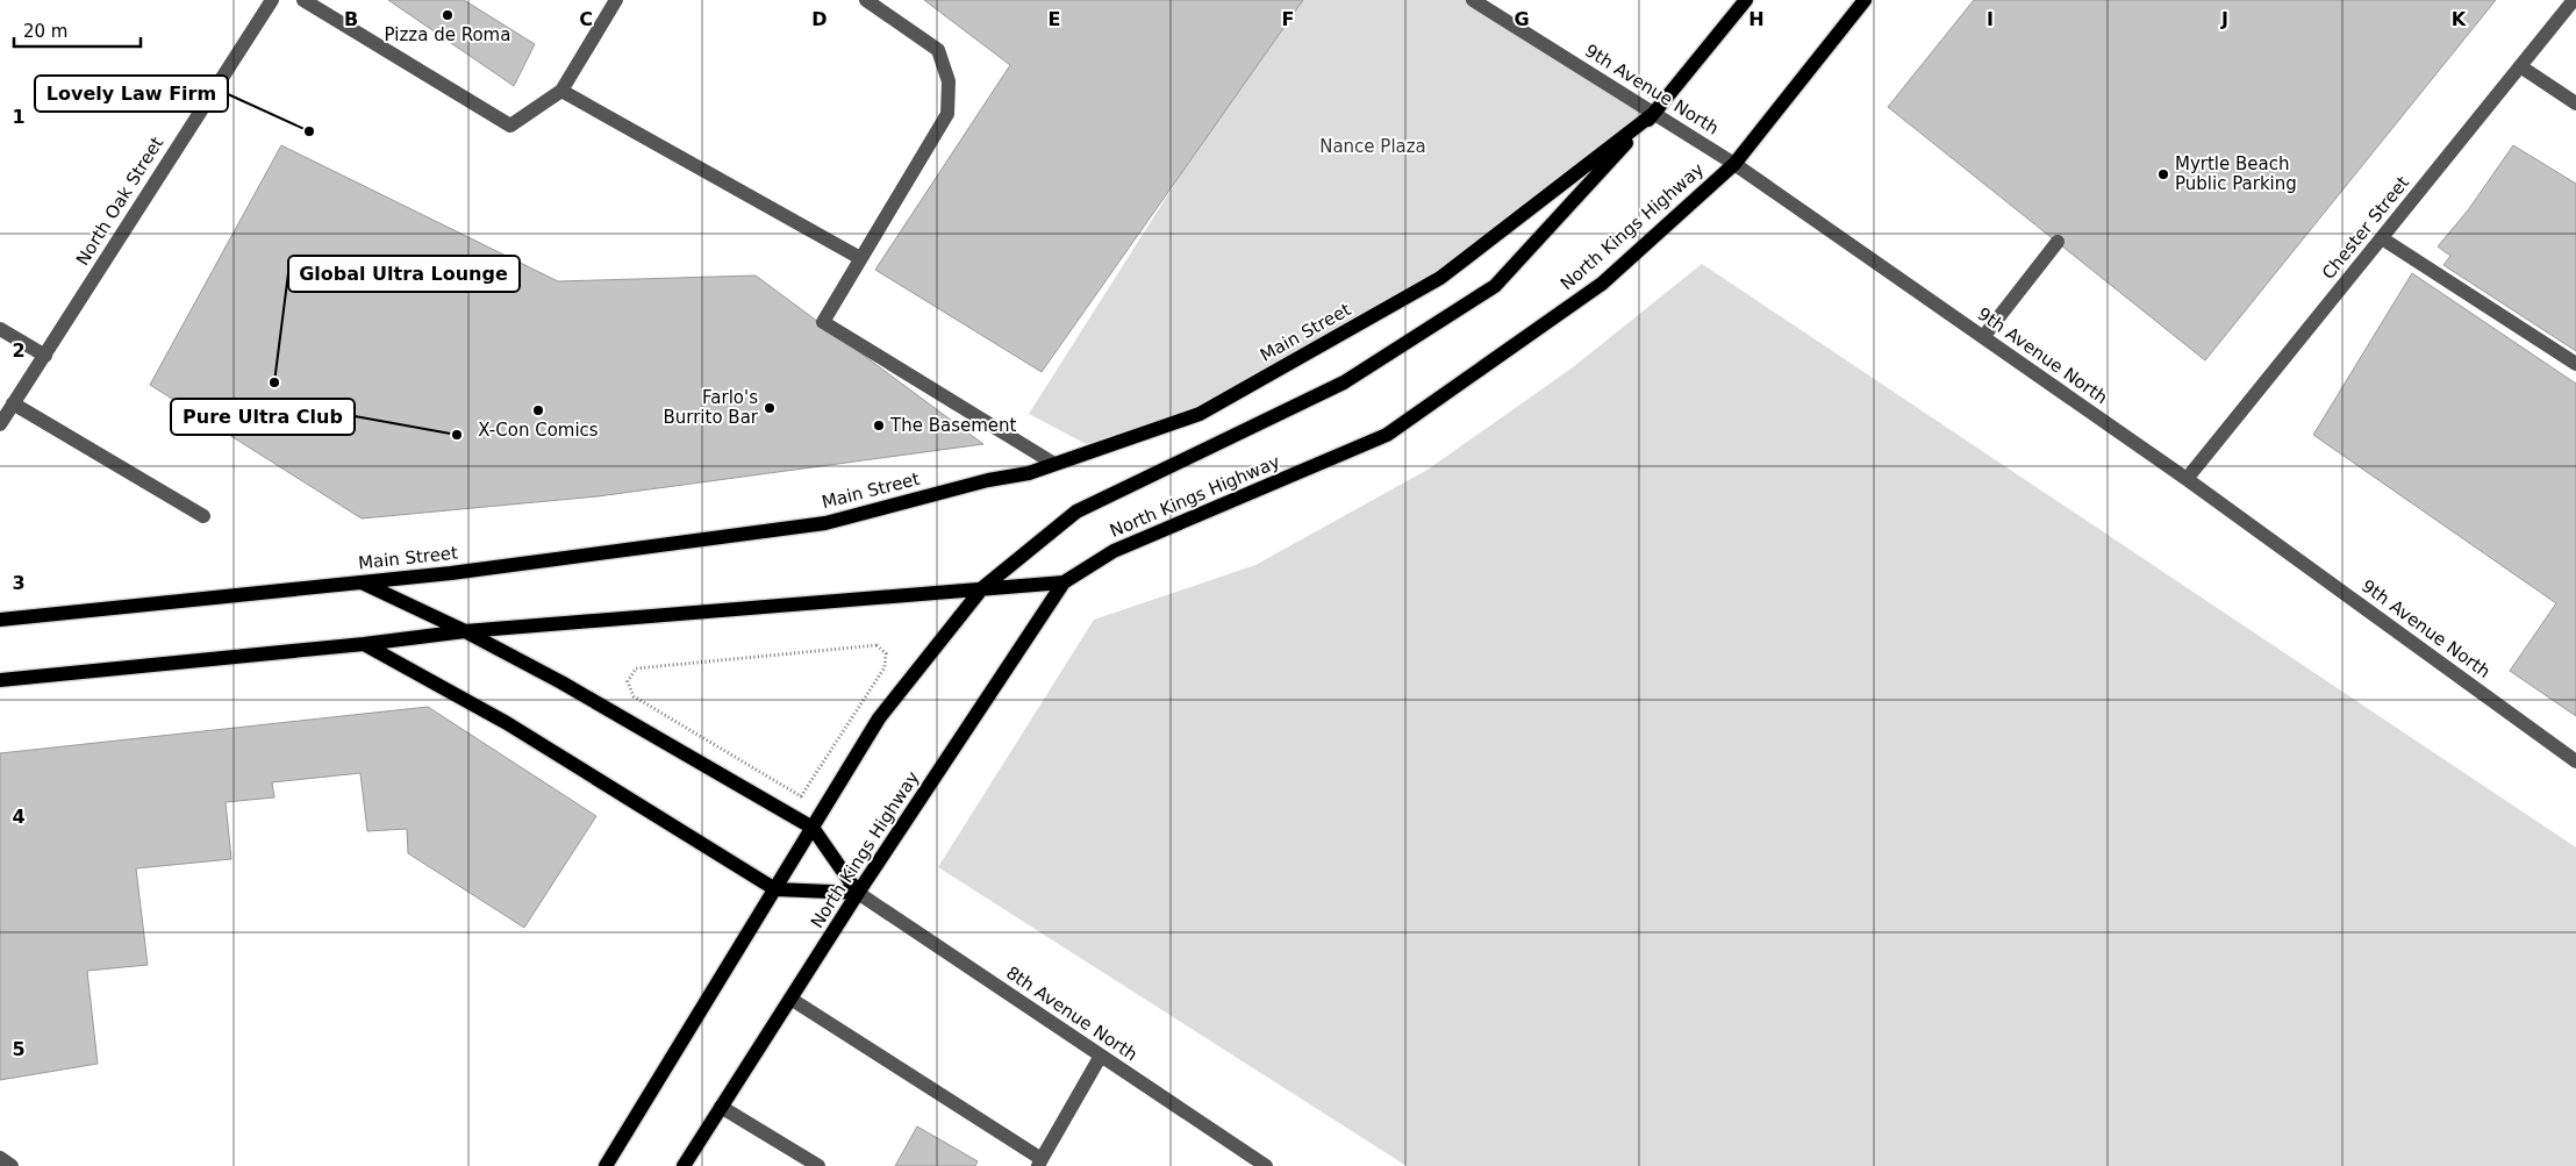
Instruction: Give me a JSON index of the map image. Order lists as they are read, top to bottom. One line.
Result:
{"streets":{"main road":["North Kings Highway","Main Street"],"street":["9th Avenue North","North Oak Street","Chester Street","8th Avenue North"]},"crossings":[["9th Avenue North","North Kings Highway"],["9th Avenue North","Chester Street"],["9th Avenue North","Main Street"],["North Kings Highway","Main Street"],["North Kings Highway","8th Avenue North"]],"parks":["Nance Plaza"],"places":["Pizza de Roma","Lovely Law Firm","Myrtle Beach Public Parking","Global Ultra Lounge","Farlo's Burrito Bar","X-Con Comics","The Basement","Pure Ultra Club"],"scale_bar":"20 m","grid":{"columns":["B","C","D","E","F","G","H","I","J","K"],"rows":["1","2","3","4","5"]}}
